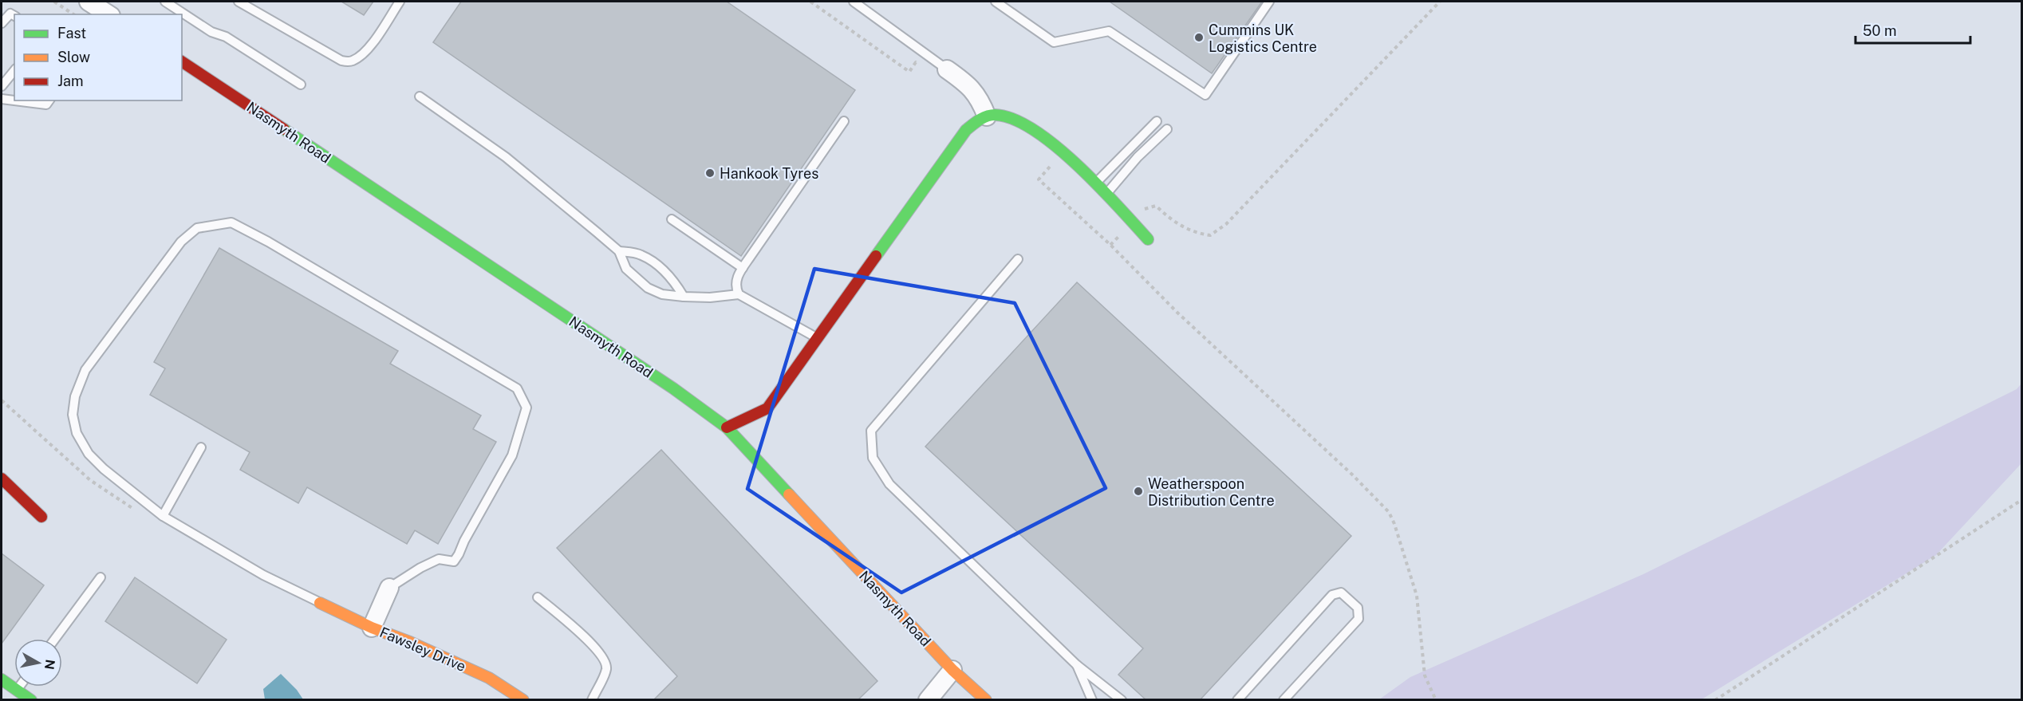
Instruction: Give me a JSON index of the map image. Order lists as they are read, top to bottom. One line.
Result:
{"streets":{"street":["Nasmyth Road","Fawsley Drive"]},"places":["Cummins UK Logistics Centre","Hankook Tyres","Weatherspoon Distribution Centre"],"legend":["Fast","Slow","Jam"],"scale_bar":"50 m","north":"right"}
